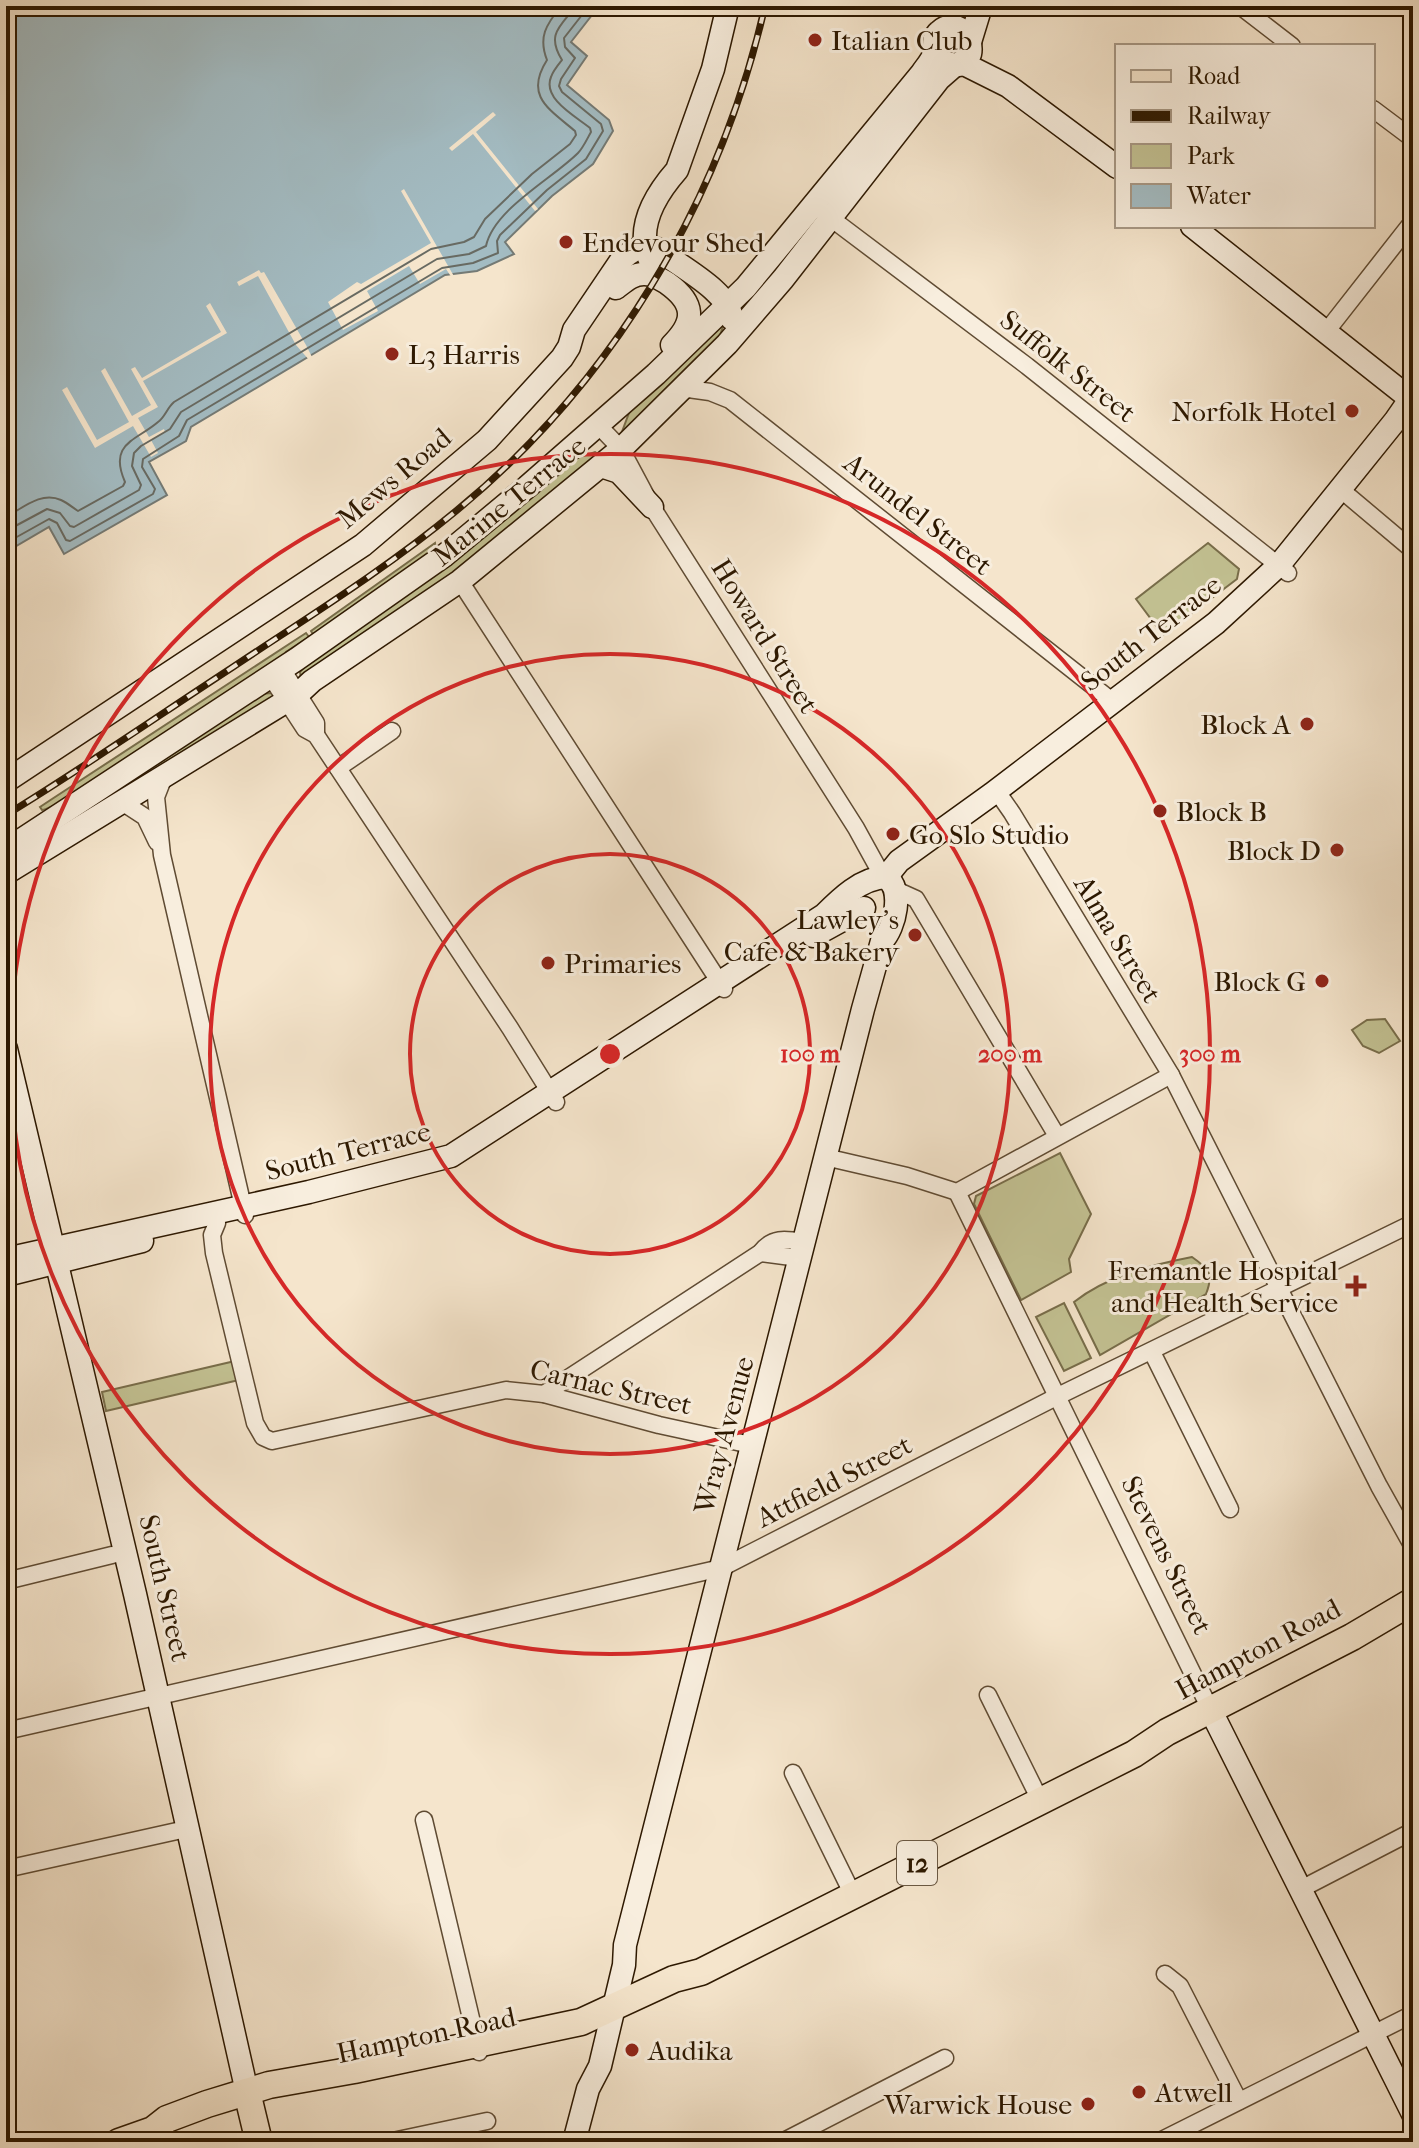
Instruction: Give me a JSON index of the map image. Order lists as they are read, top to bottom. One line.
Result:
{"streets":{"main road":["South Street","Hampton Road","12"],"street":["Suffolk Street","Mews Road","Marine Terrace","Arundel Street","South Terrace","Howard Street","Alma Street","Carnac Street","Wray Avenue","Attfield Street","Stevens Street"]},"crossings":[["Suffolk Street","Marine Terrace"],["Suffolk Street","South Terrace"],["Marine Terrace","Arundel Street"],["Marine Terrace","Howard Street"],["Arundel Street","South Terrace"],["South Terrace","Howard Street"],["South Terrace","Alma Street"],["South Terrace","Carnac Street"],["South Terrace","Wray Avenue"],["South Terrace","South Street"],["Howard Street","Wray Avenue"],["Alma Street","Attfield Street"],["Carnac Street","Wray Avenue"],["Wray Avenue","Attfield Street"],["Wray Avenue","Hampton Road"],["Attfield Street","Stevens Street"],["Attfield Street","South Street"],["Stevens Street","Hampton Road"],["South Street","Hampton Road"]],"places":{"other":["Italian Club","Endevour Shed","L3 Harris","Norfolk Hotel","Block A","Block B","Go Slo Studio","Block D","Lawley's Cafe & Bakery","Primaries","Block G","Audika","Atwell","Warwick House"],"health":["Fremantle Hospital and Health Service"]},"legend":["Road","Railway","Park","Water"],"rings":["100 m","200 m","300 m"]}
